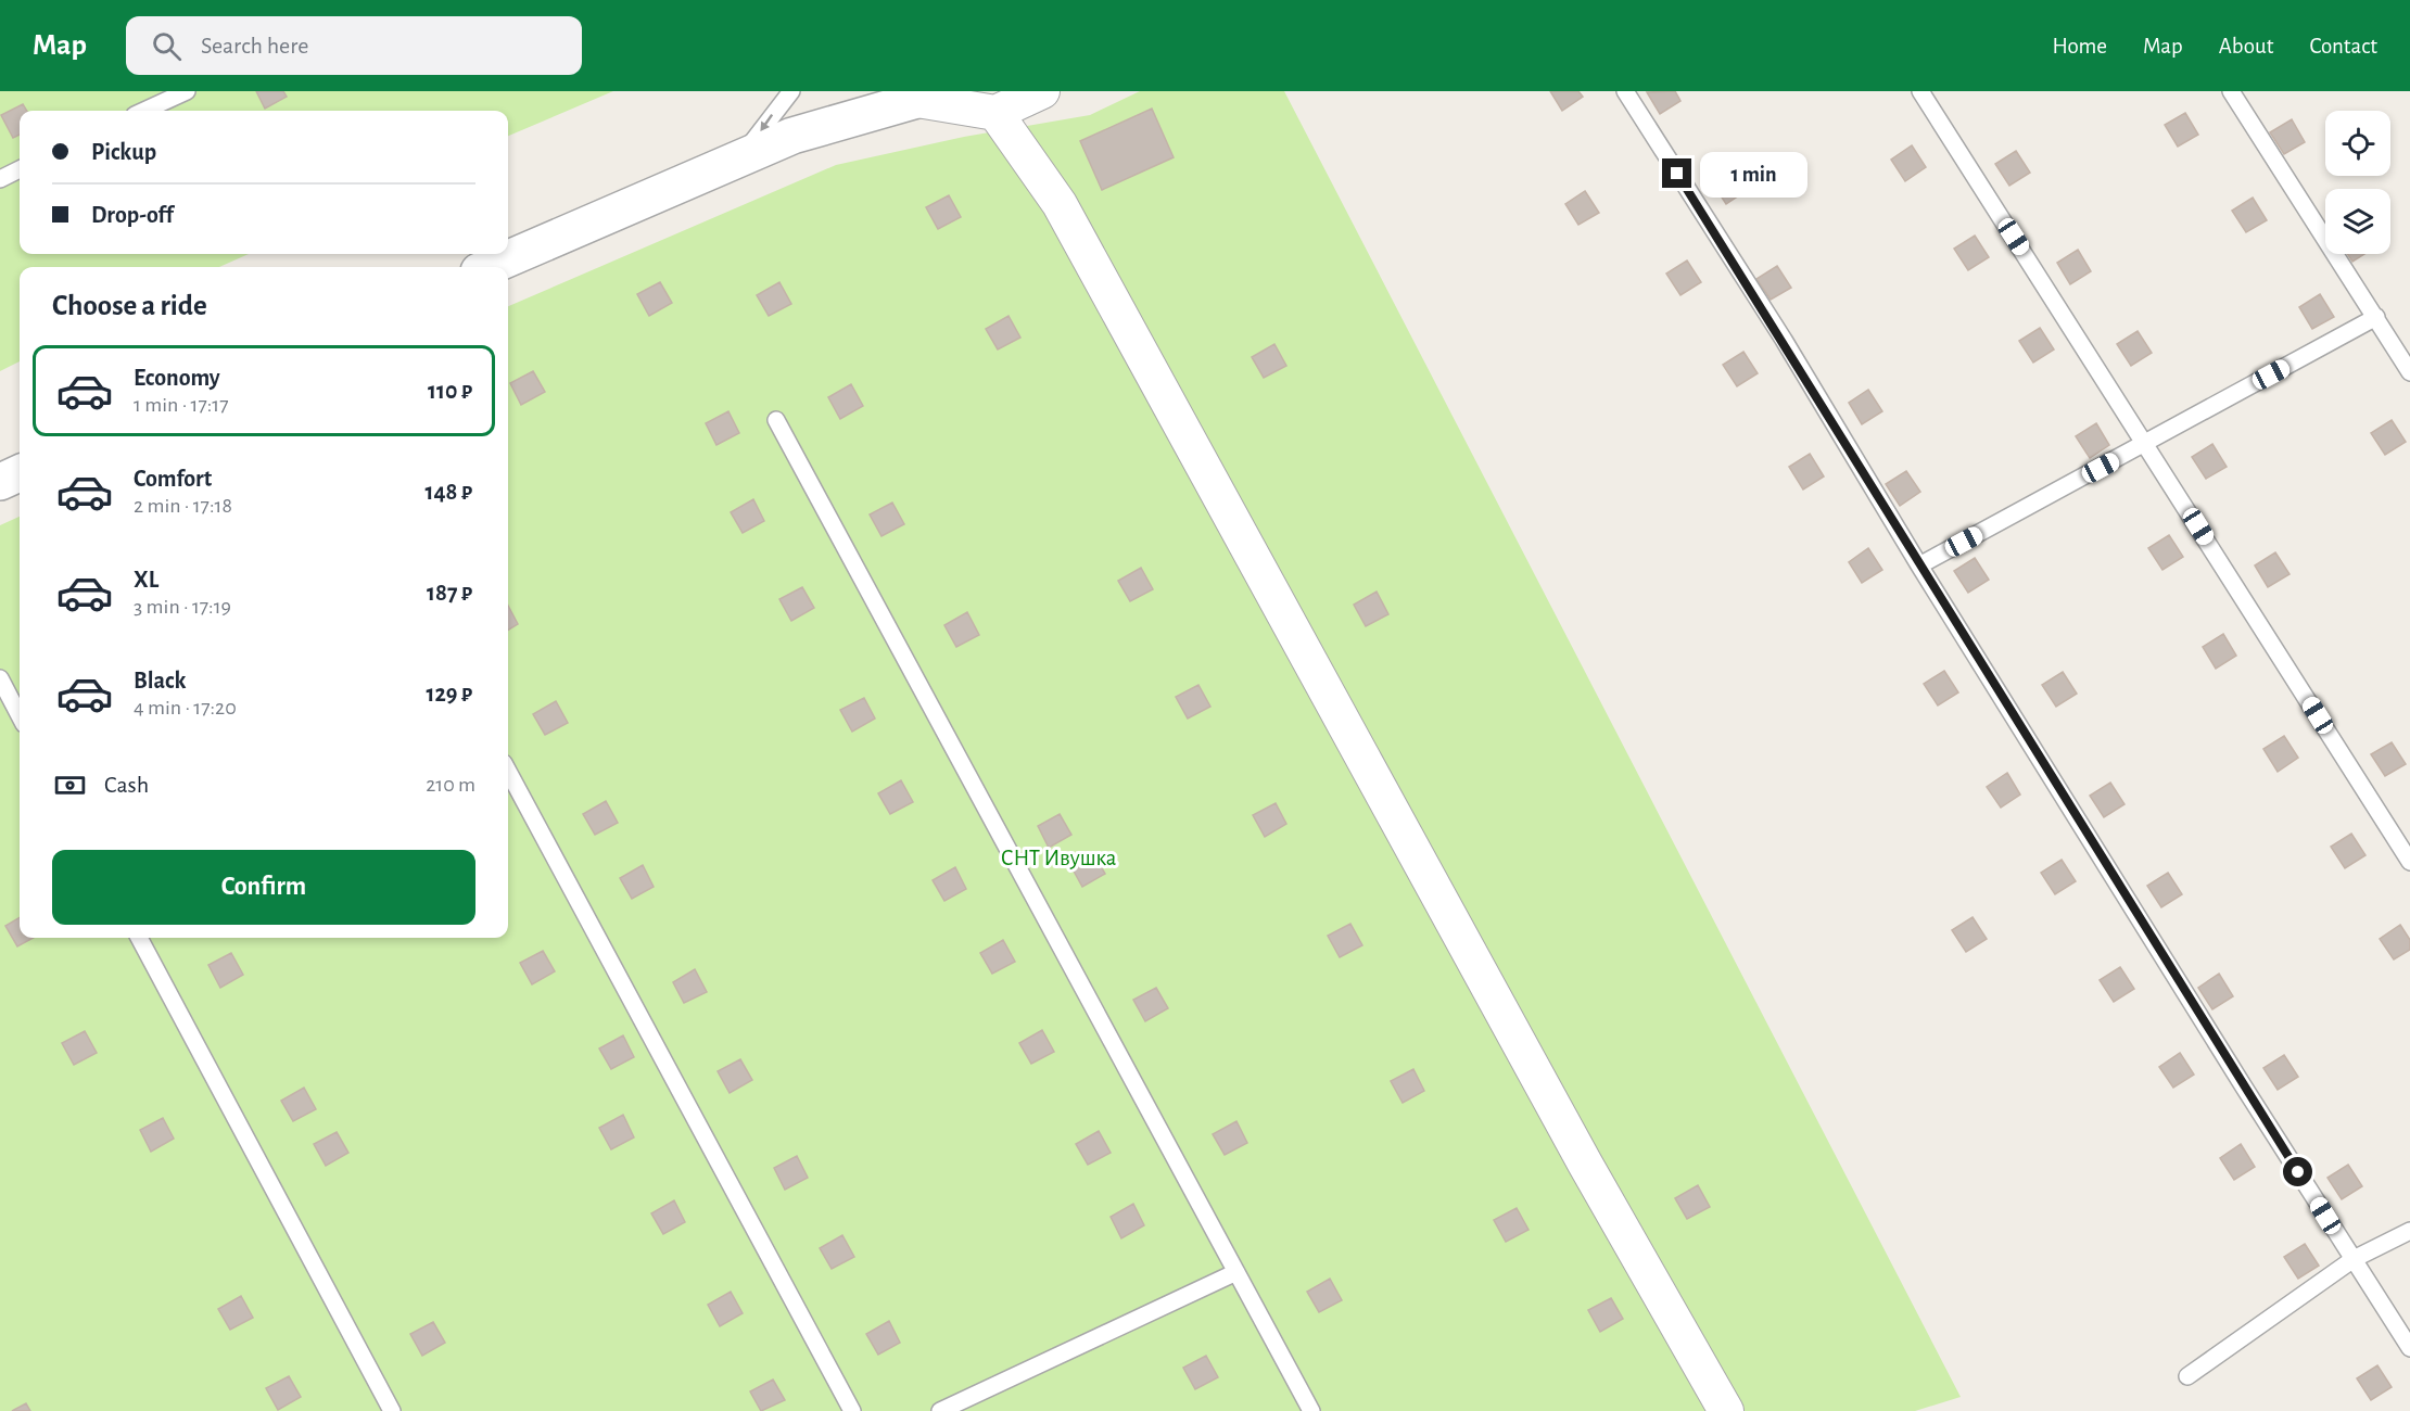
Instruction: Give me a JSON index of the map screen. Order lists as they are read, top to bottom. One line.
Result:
{"parks":["СНТ Ивушка"],"page":{"header":"Map","search":"Search here","nav":["Home","Map","About","Contact"],"banner":["Pickup","Drop-off"],"bubble":"1 min","heading":"Choose a ride","list":[{"name":"Economy","note":"1 min · 17:17","value":"110 ₽"},{"name":"Comfort","note":"2 min · 17:18","value":"148 ₽"},{"name":"XL","note":"3 min · 17:19","value":"187 ₽"},{"name":"Black","note":"4 min · 17:20","value":"129 ₽"}],"pay":["Cash","210 m"],"buttons":"Confirm"}}
